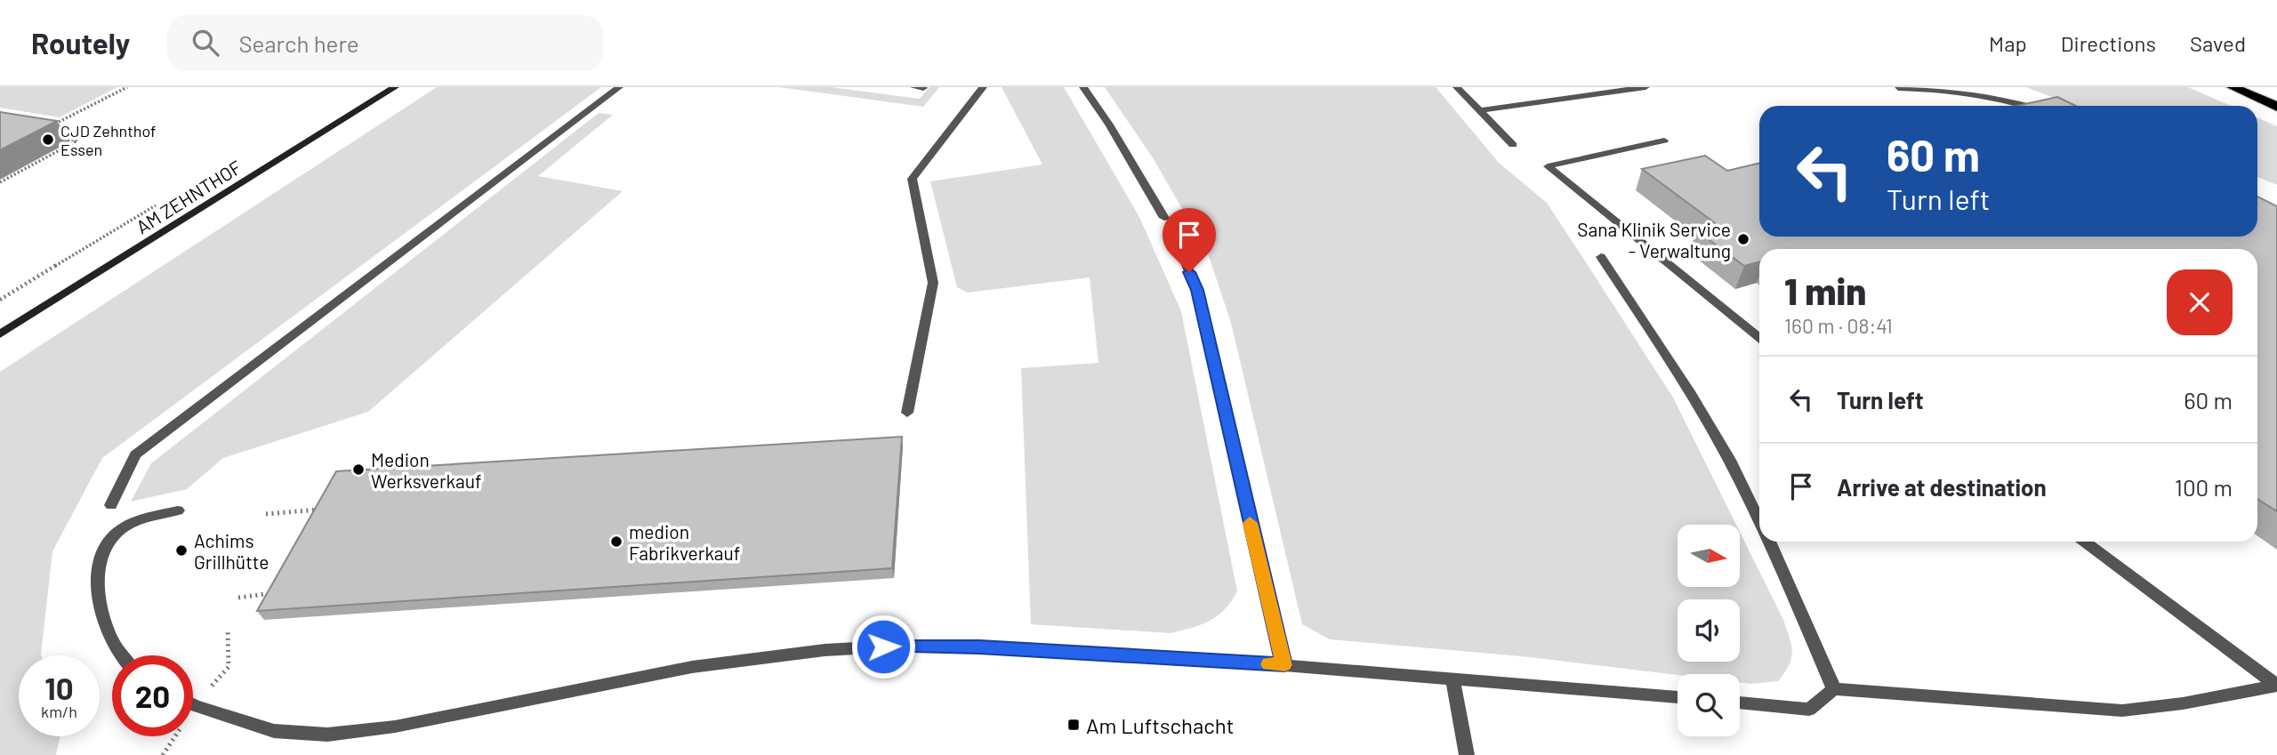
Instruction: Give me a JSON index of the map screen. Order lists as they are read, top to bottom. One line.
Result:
{"streets":{"main road":["AM ZEHNTHOF"]},"places":{"other":["CJD Zehnthof Essen","Sana Klinik Service - Verwaltung","Medion Werksverkauf","medion Fabrikverkauf","Achims Grillhütte"],"transit":["Am Luftschacht"]},"north":"right","page":{"header":"Routely","search":"Search here","nav":["Map","Directions","Saved"],"turn":["60 m","Turn left"],"heading":["1 min","160 m · 08:41"],"list":[{"name":"Turn left","value":"60 m"},{"name":"Arrive at destination","value":"100 m"}],"speed":"10 km/h","limit":"20"}}
